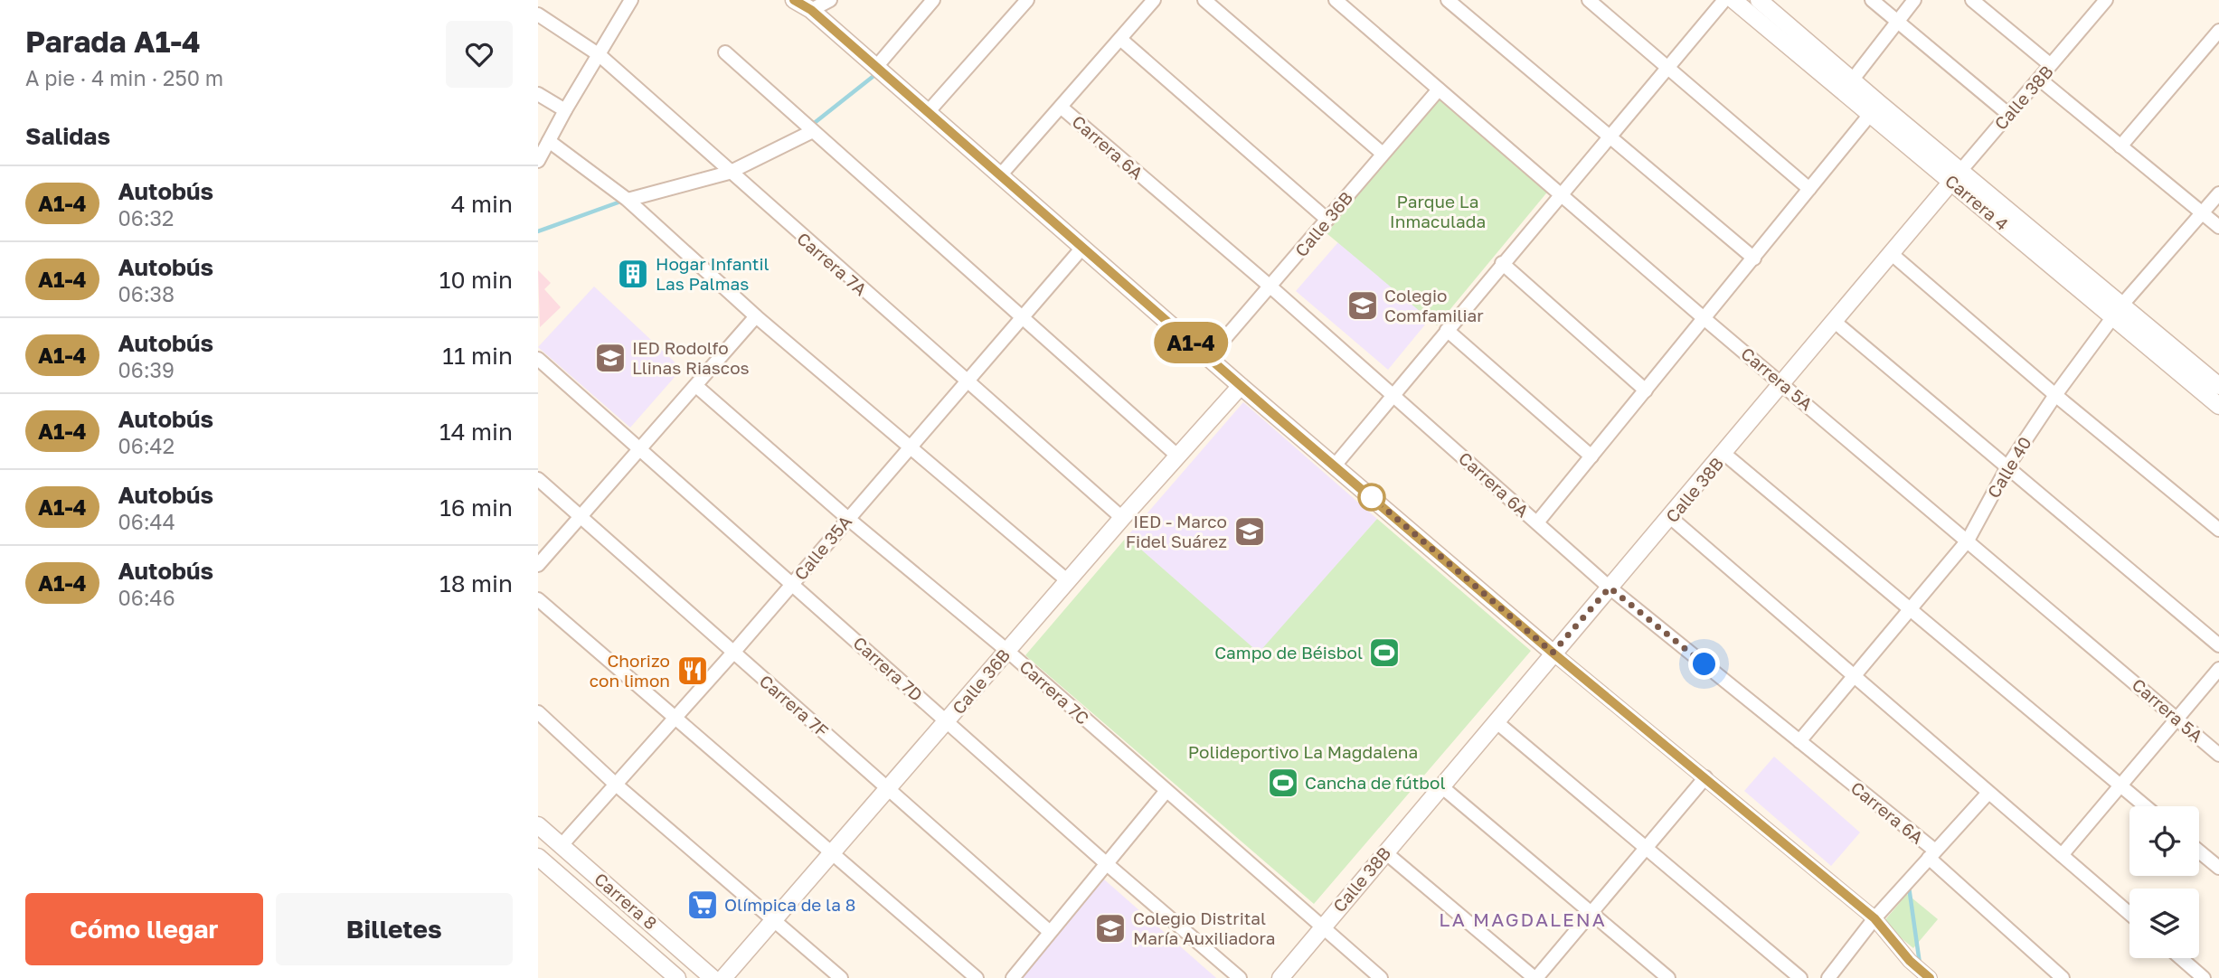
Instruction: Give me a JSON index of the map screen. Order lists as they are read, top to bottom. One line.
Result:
{"streets":{"street":["Calle 38B","Carrera 6A","Carrera 4","Calle 36B","Carrera 7A","Carrera 5A","Calle 40","Calle 35A","Carrera 7D","Carrera 7C","Carrera 7F","Carrera 8"]},"crossings":[["Calle 38B","Carrera 6A"],["Calle 38B","Carrera 4"],["Calle 38B","Carrera 5A"],["Calle 38B","Carrera 7C"],["Carrera 6A","Calle 36B"],["Carrera 6A","Calle 40"],["Carrera 4","Calle 40"],["Calle 36B","Carrera 7A"],["Calle 36B","Carrera 5A"],["Calle 36B","Carrera 7D"],["Calle 36B","Carrera 7C"],["Calle 36B","Carrera 7F"],["Carrera 7A","Calle 35A"],["Carrera 5A","Calle 40"],["Calle 35A","Carrera 7D"],["Calle 35A","Carrera 7C"],["Calle 35A","Carrera 7F"],["Calle 35A","Carrera 8"]],"districts":["LA MAGDALENA"],"parks":["Parque La Inmaculada","Polideportivo La Magdalena"],"places":{"building":["Hogar Infantil Las Palmas"],"school or university":["Colegio Comfamiliar","IED Rodolfo Llinas Riascos","IED - Marco Fidel Suárez","Colegio Distrital María Auxiliadora"],"sports":["Campo de Béisbol","Cancha de fútbol"],"restaurant":["Chorizo con limon"],"supermarket":["Olímpica de la 8"]},"lines":["bus line A1-4"],"page":{"heading":[["Parada A1-4","A pie · 4 min · 250 m"],"Salidas"],"on_map":"A1-4","list":[{"mark":"A1-4","name":"Autobús","note":"06:32","value":"4 min"},{"mark":"A1-4","name":"Autobús","note":"06:38","value":"10 min"},{"mark":"A1-4","name":"Autobús","note":"06:39","value":"11 min"},{"mark":"A1-4","name":"Autobús","note":"06:42","value":"14 min"},{"mark":"A1-4","name":"Autobús","note":"06:44","value":"16 min"},{"mark":"A1-4","name":"Autobús","note":"06:46","value":"18 min"}],"buttons":["Cómo llegar","Billetes"]}}
